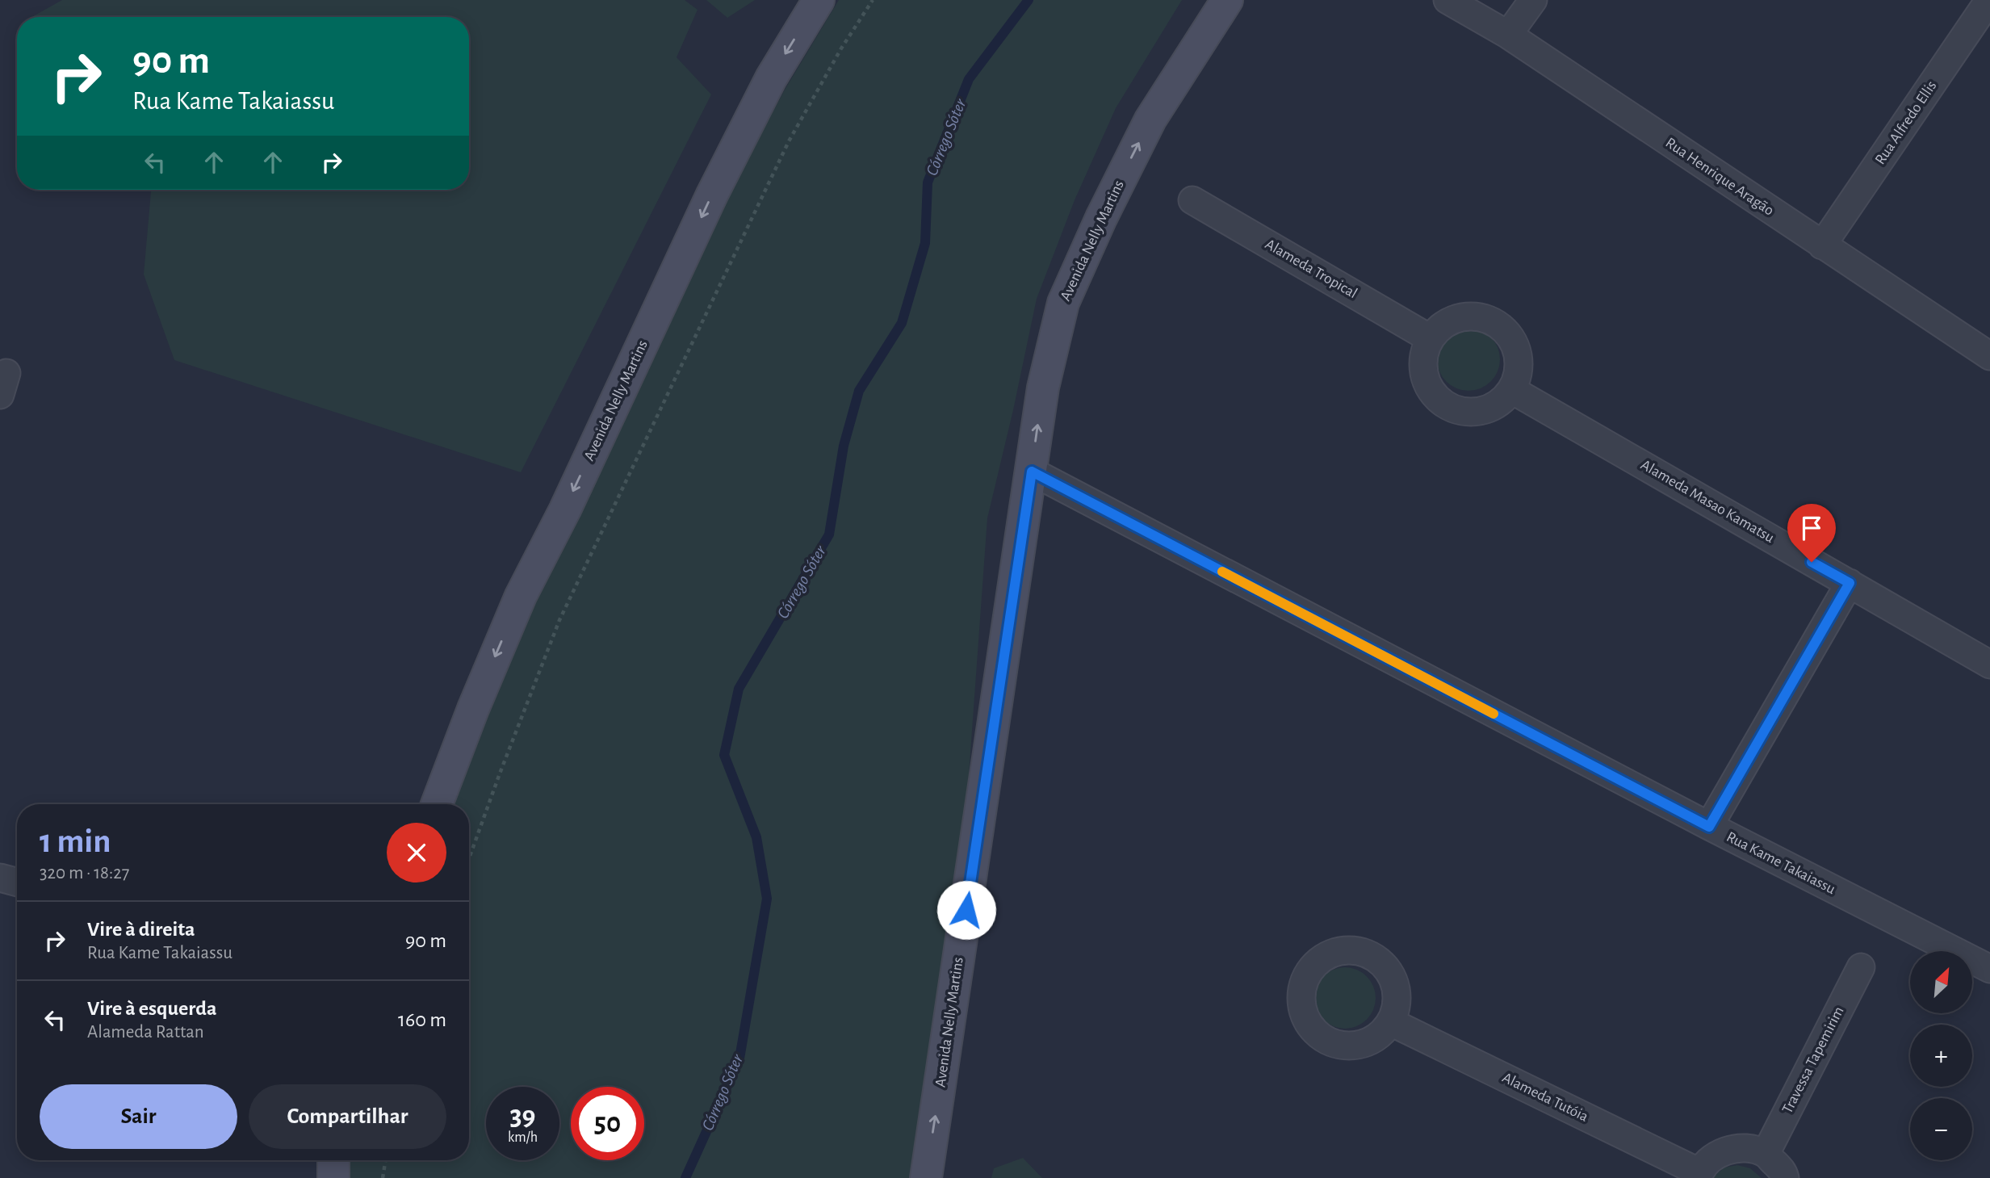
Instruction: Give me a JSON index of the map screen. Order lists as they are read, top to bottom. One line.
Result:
{"streets":{"main road":["Avenida Nelly Martins"],"street":["Rua Alfredo Ellis","Rua Henrique Aragão","Alameda Tropical","Alameda Masao Kamatsu","Rua Kame Takaiassu","Travessa Tapemirim","Alameda Tutóia"]},"crossings":[["Rua Alfredo Ellis","Rua Henrique Aragão"],["Avenida Nelly Martins","Rua Kame Takaiassu"],["Alameda Tropical","Alameda Masao Kamatsu"]],"water":["Córrego Sóter"],"north":"top right","page":{"turn":["90 m","Rua Kame Takaiassu"],"heading":["1 min","320 m · 18:27"],"list":[{"name":"Vire à direita","note":"Rua Kame Takaiassu","value":"90 m"},{"name":"Vire à esquerda","note":"Alameda Rattan","value":"160 m"}],"map_buttons":["+","−"],"buttons":["Sair","Compartilhar"],"speed":"39 km/h","limit":"50"}}
